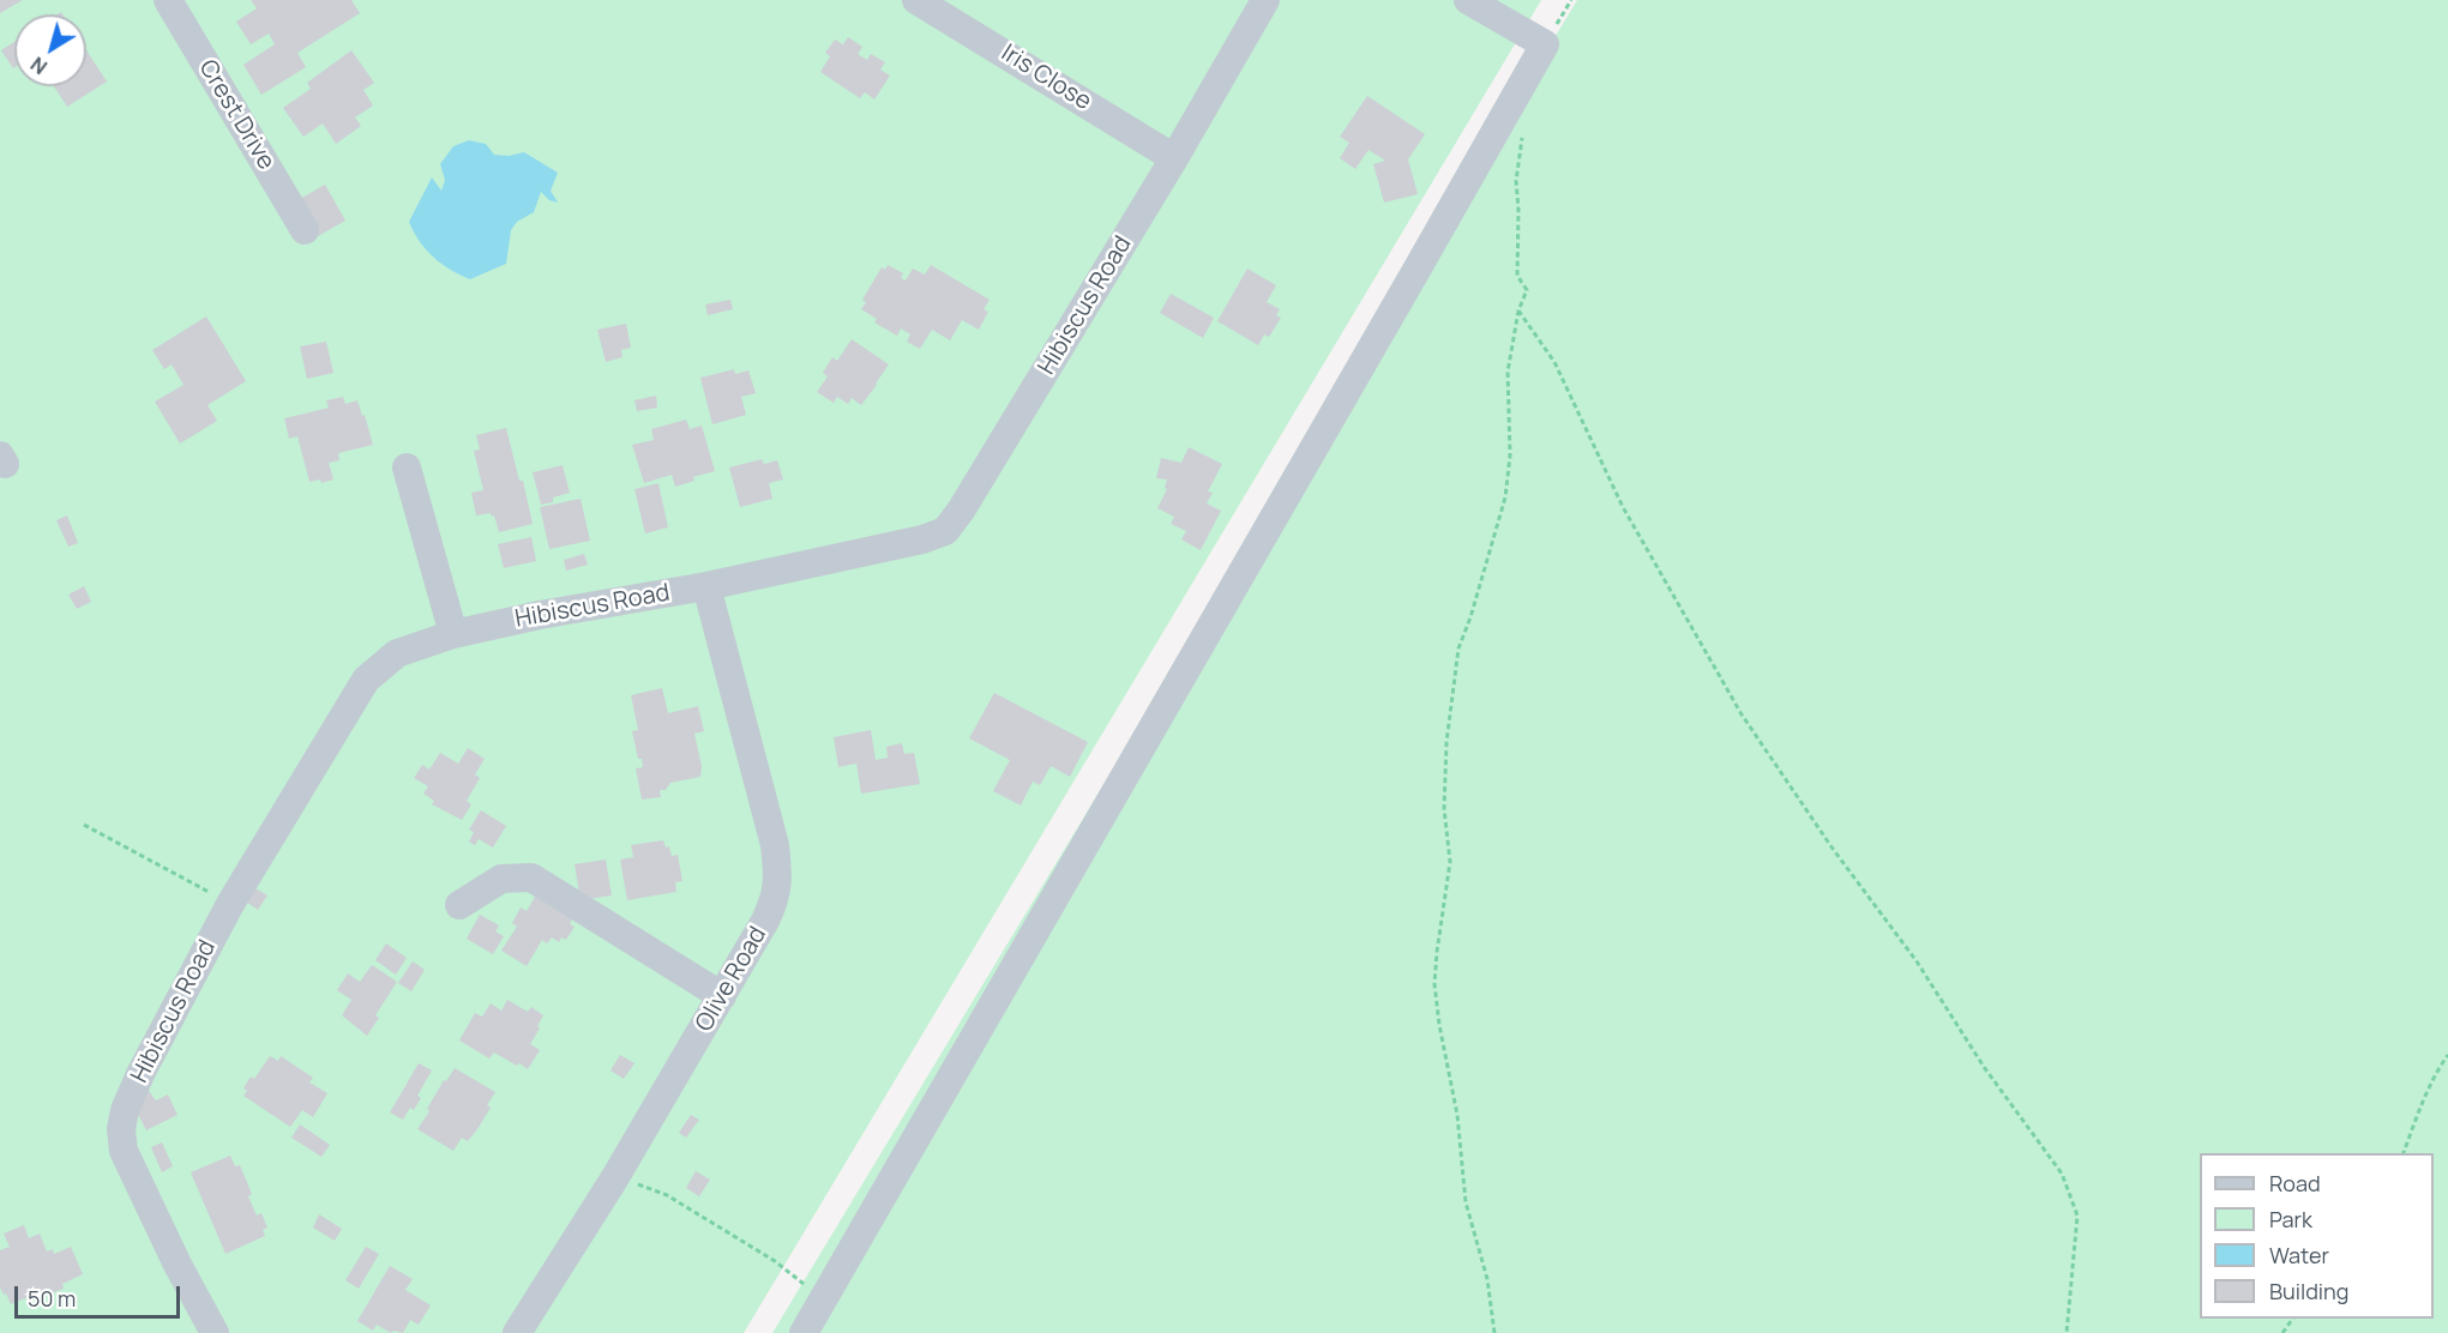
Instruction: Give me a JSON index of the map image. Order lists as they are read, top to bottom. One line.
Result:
{"streets":{"street":["Iris Close","Crest Drive","Hibiscus Road","Olive Road"]},"crossings":[["Iris Close","Hibiscus Road"],["Hibiscus Road","Olive Road"]],"legend":["Road","Park","Water","Building"],"scale_bar":"50 m","north":"bottom left"}
